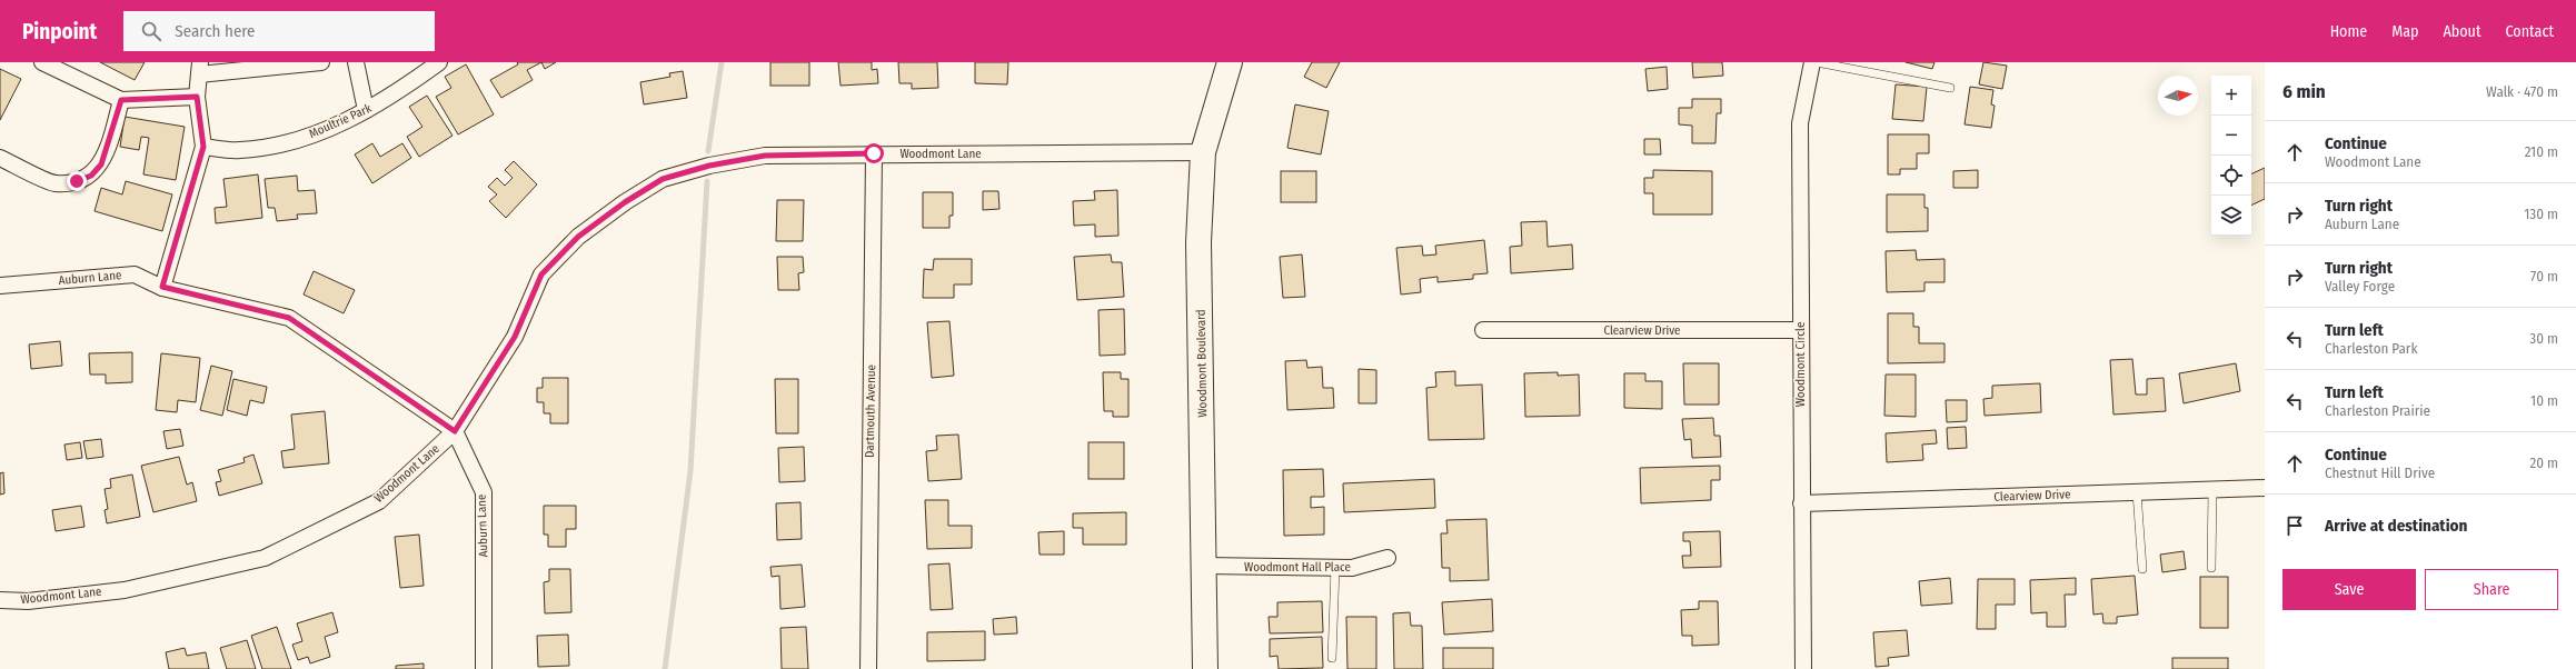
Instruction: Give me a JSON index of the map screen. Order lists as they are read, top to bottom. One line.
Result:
{"streets":{"main road":["Woodmont Boulevard"],"street":["Moultrie Park","Woodmont Lane","Auburn Lane","Clearview Drive","Woodmont Circle","Dartmouth Avenue","Woodmont Hall Place"]},"crossings":[["Woodmont Lane","Auburn Lane"],["Woodmont Lane","Woodmont Boulevard"],["Woodmont Lane","Dartmouth Avenue"],["Clearview Drive","Woodmont Circle"],["Woodmont Boulevard","Woodmont Hall Place"]],"north":"right","page":{"header":"Pinpoint","search":"Search here","nav":["Home","Map","About","Contact"],"heading":["6 min","Walk · 470 m"],"map_buttons":["+","−"],"list":[["Continue","Woodmont Lane","210 m"],["Turn right","Auburn Lane","130 m"],["Turn right","Valley Forge","70 m"],["Turn left","Charleston Park","30 m"],["Turn left","Charleston Prairie","10 m"],["Continue","Chestnut Hill Drive","20 m"],"Arrive at destination"],"buttons":["Save","Share"]}}
